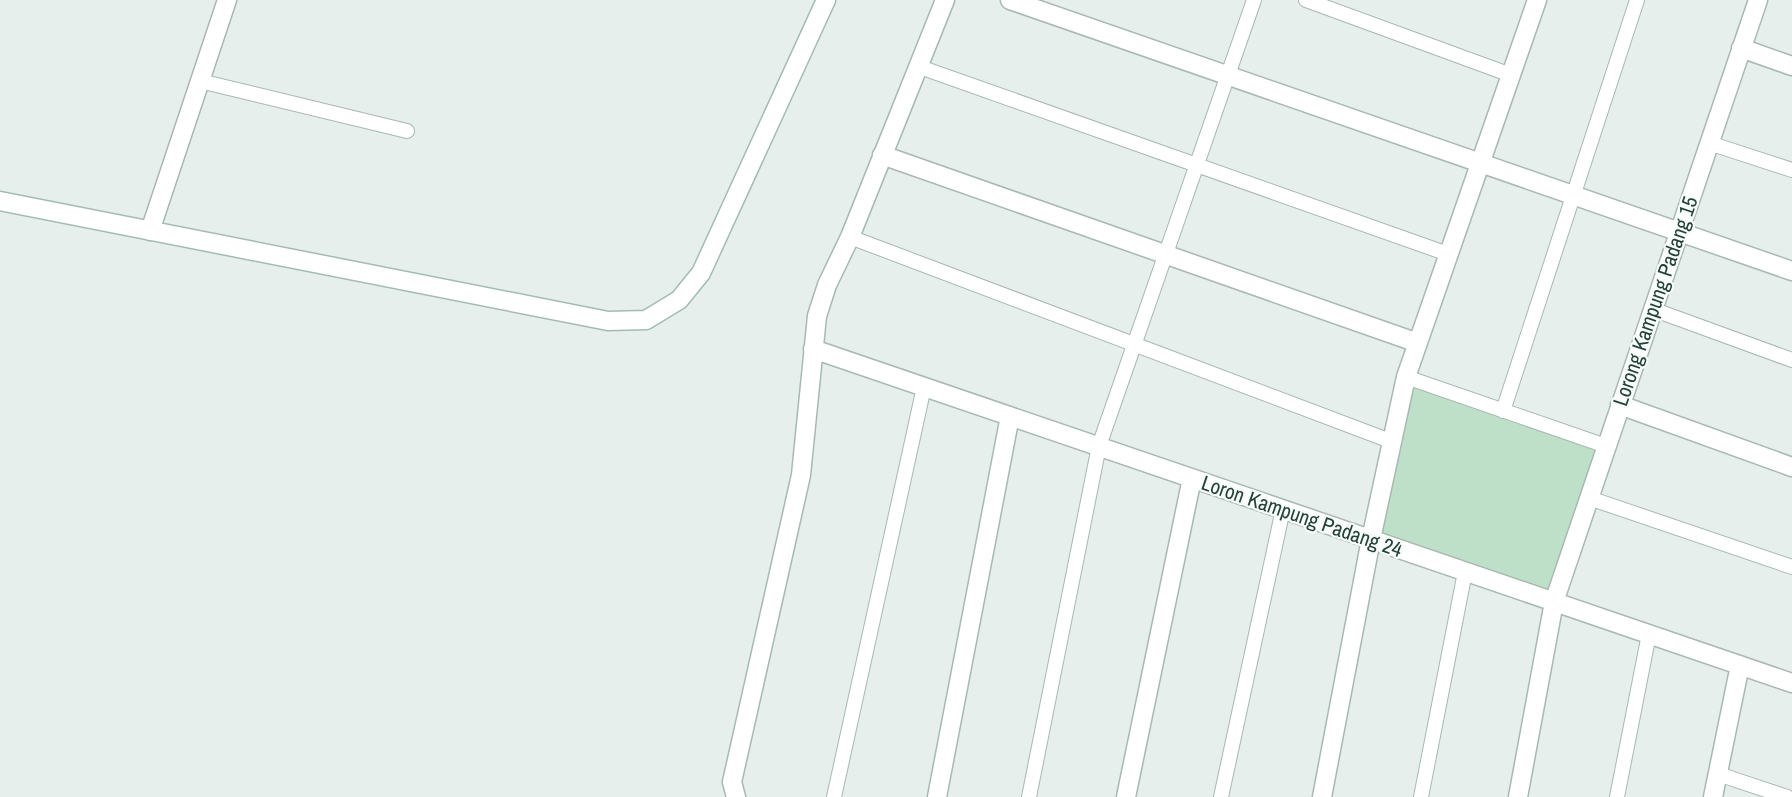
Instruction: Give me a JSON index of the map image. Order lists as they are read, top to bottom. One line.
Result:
{"streets":{"street":["Lorong Kampung Padang 15","Loron Kampung Padang 24"]},"crossings":[["Lorong Kampung Padang 15","Loron Kampung Padang 24"]]}
